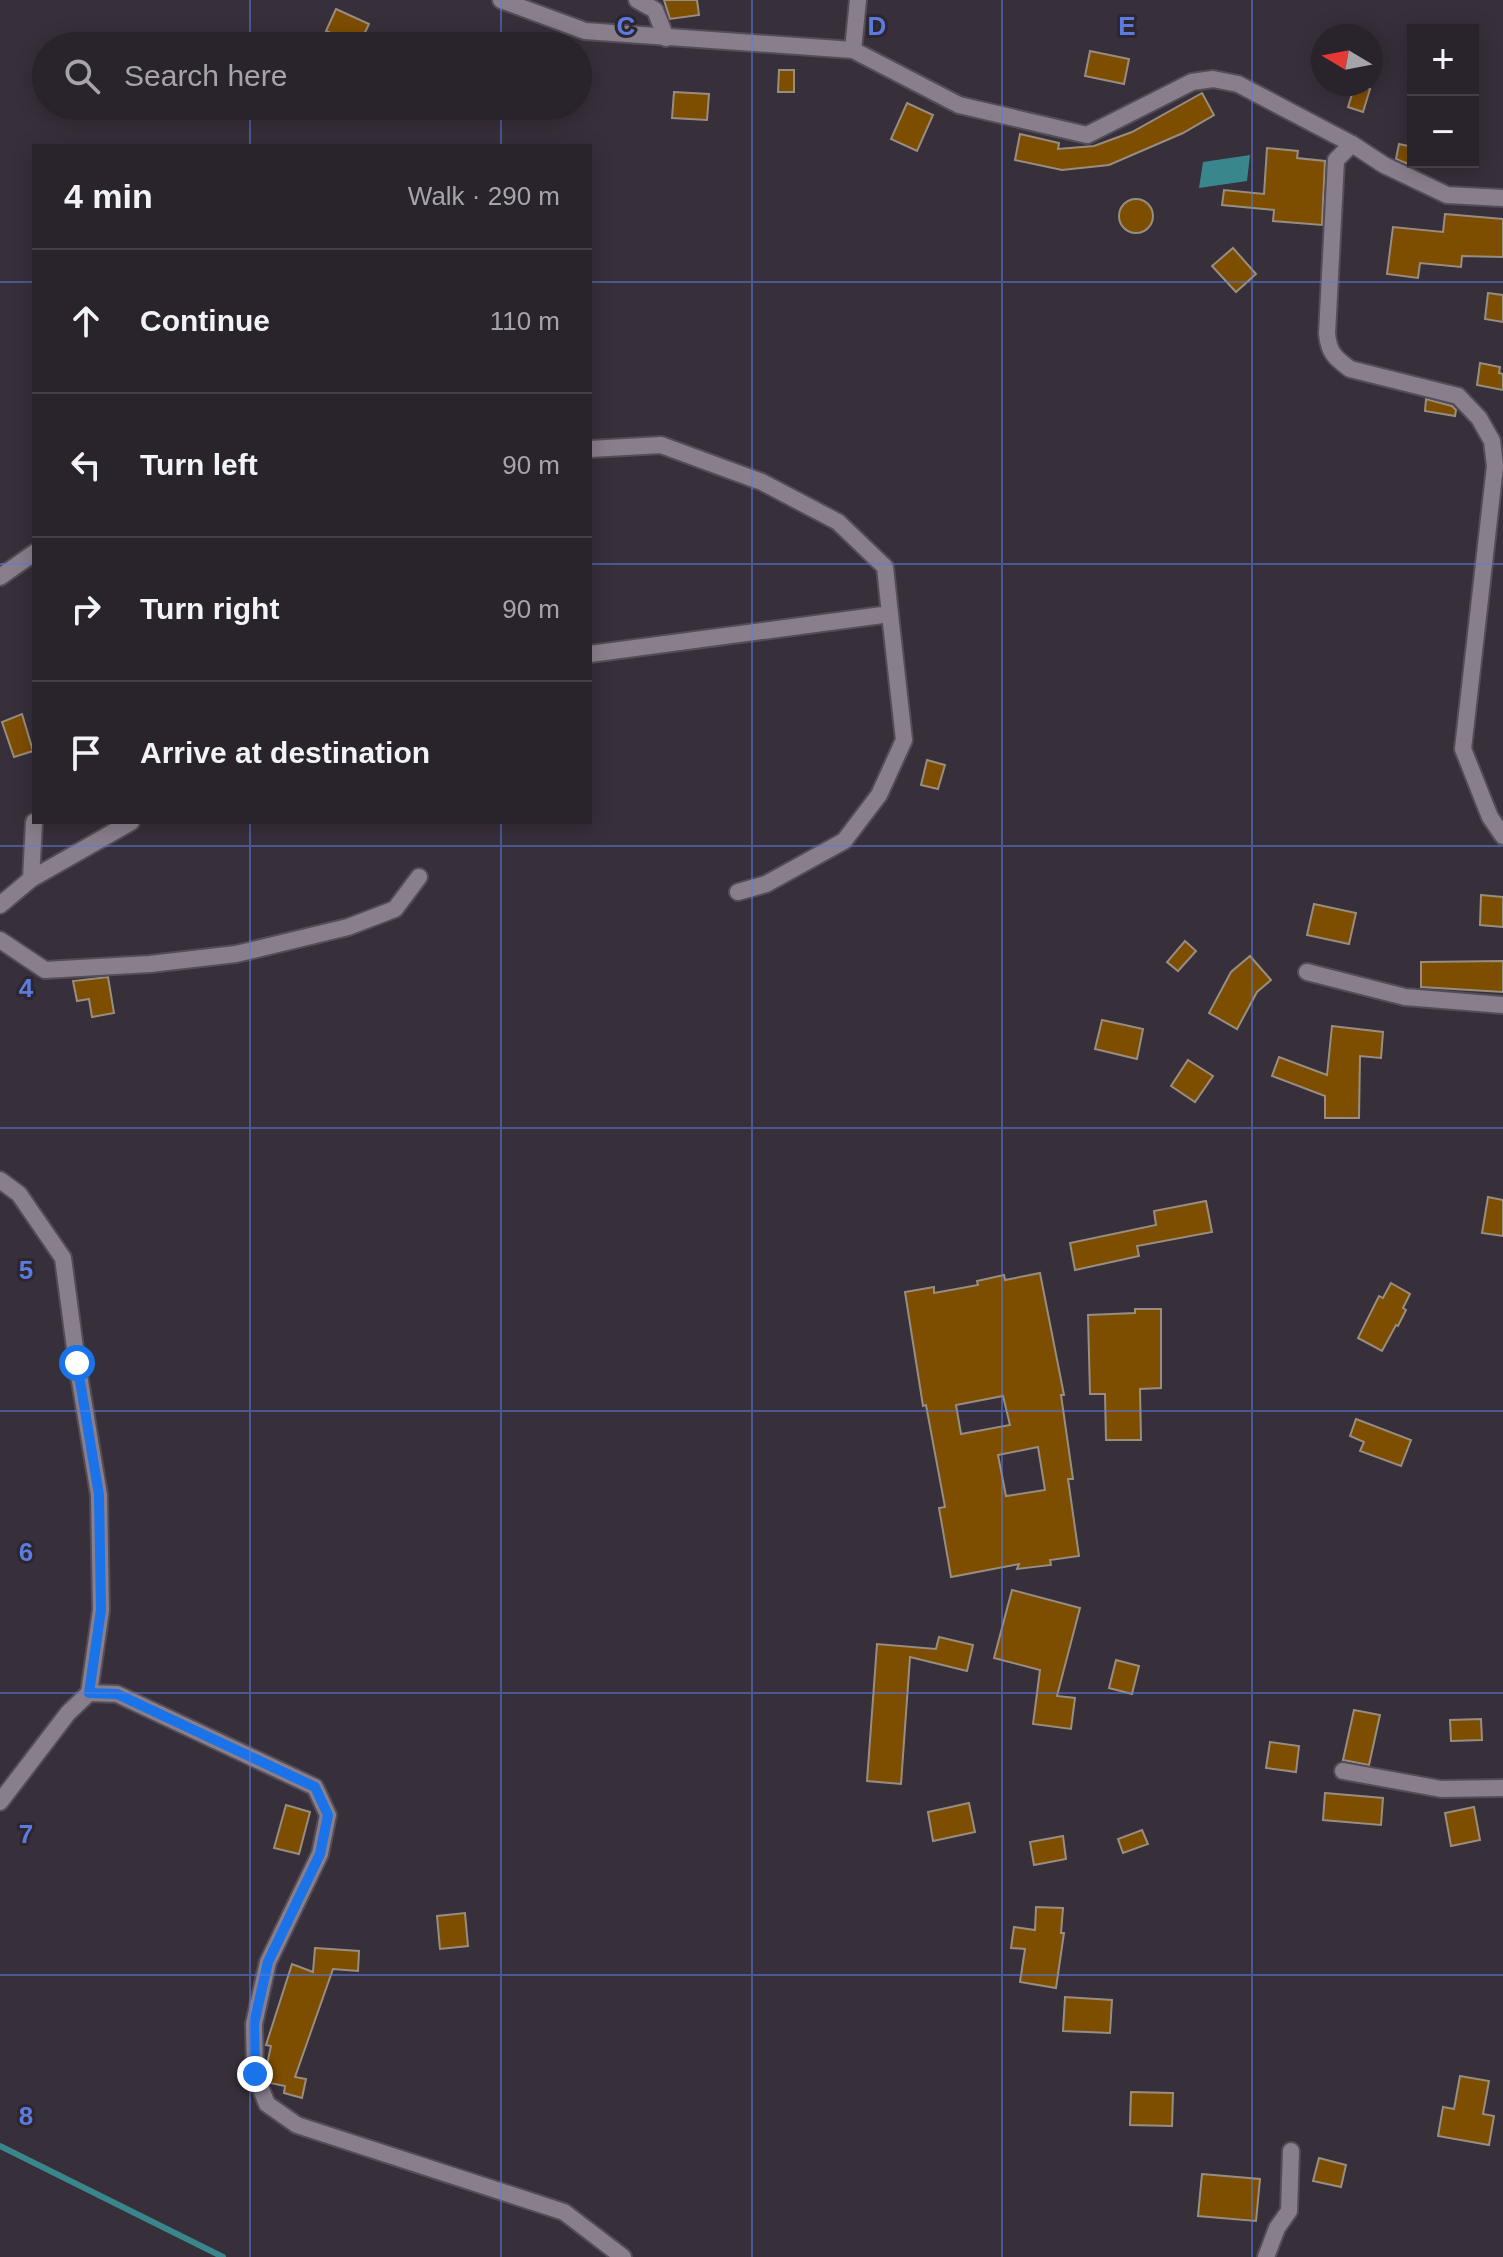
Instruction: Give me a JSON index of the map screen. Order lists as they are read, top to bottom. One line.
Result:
{"north":"left","page":{"map_buttons":["+","−"],"search":"Search here","heading":["4 min","Walk · 290 m"],"list":[["Continue","110 m"],["Turn left","90 m"],["Turn right","90 m"],"Arrive at destination"]},"grid":{"columns":["C","D","E"],"rows":["4","5","6","7","8"]}}
